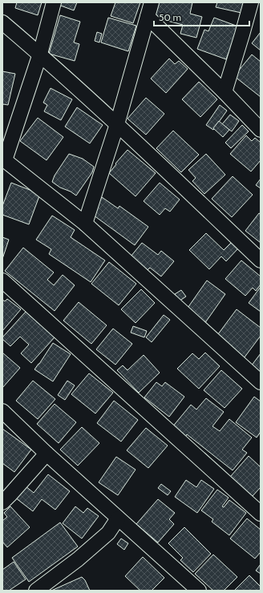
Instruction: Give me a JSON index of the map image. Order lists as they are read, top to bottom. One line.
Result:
{"scale_bar":"50 m"}
